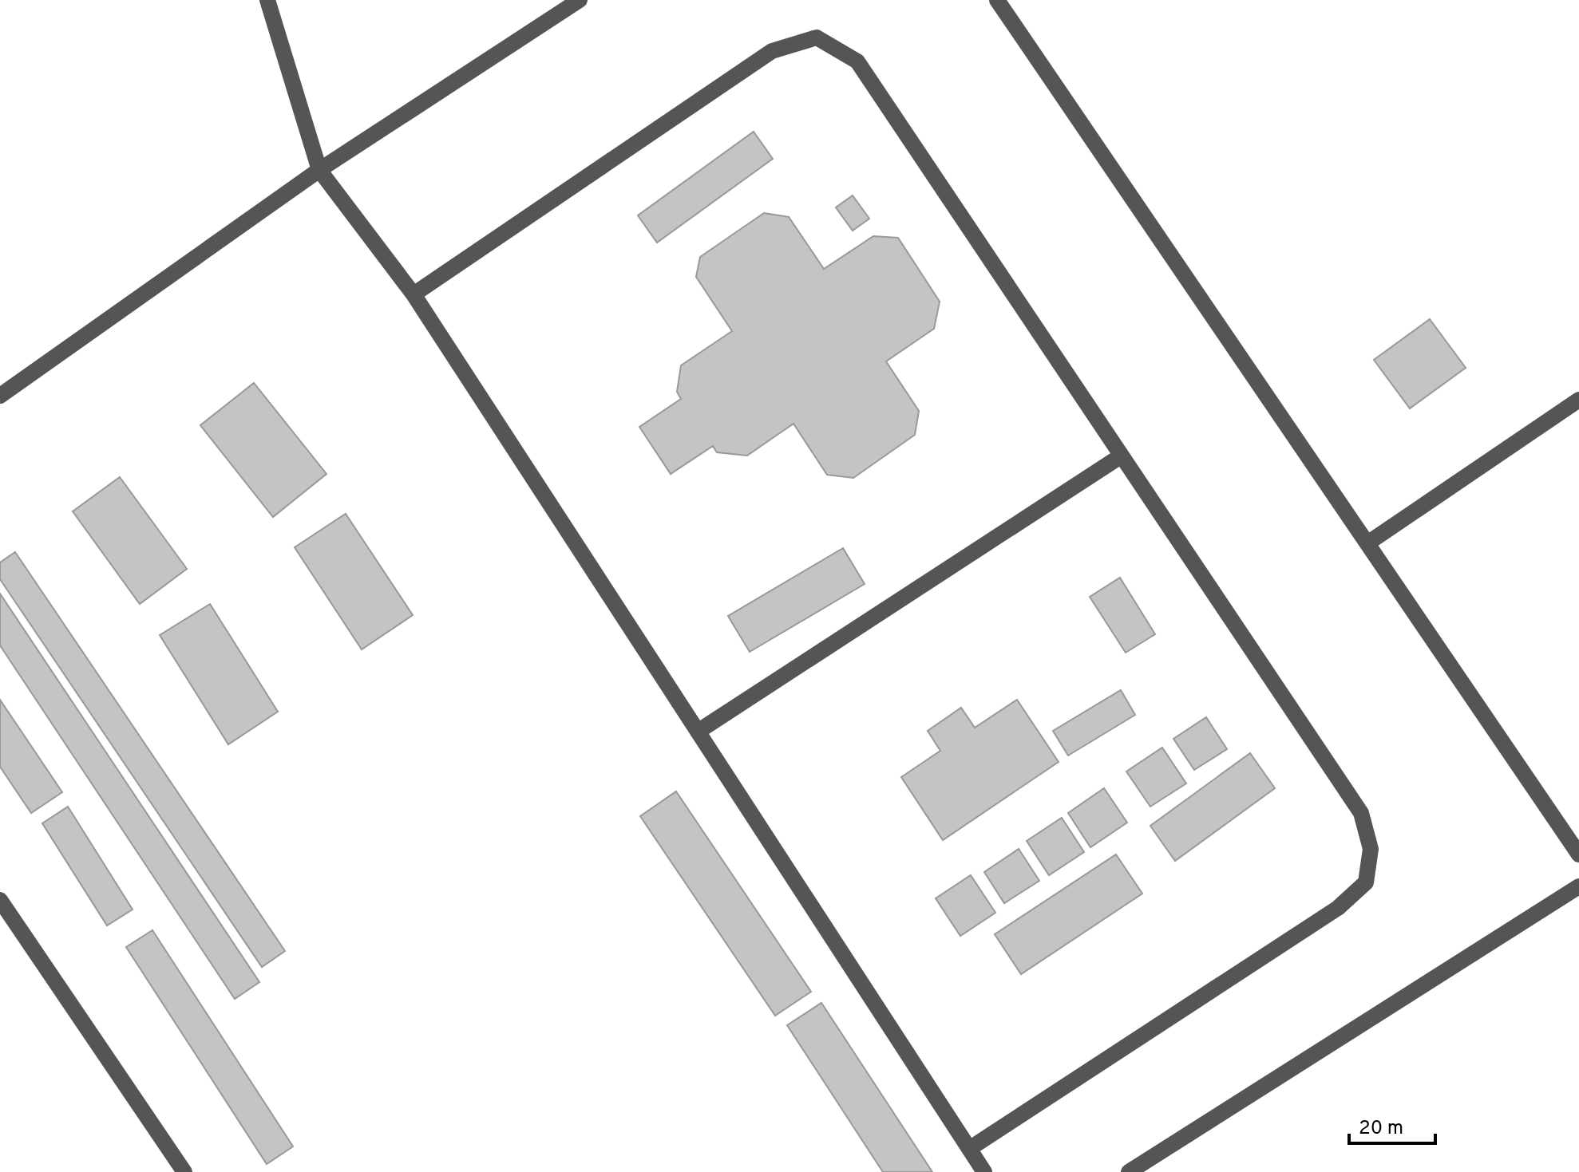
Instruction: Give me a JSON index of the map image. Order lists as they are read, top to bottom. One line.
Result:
{"scale_bar":"20 m"}
